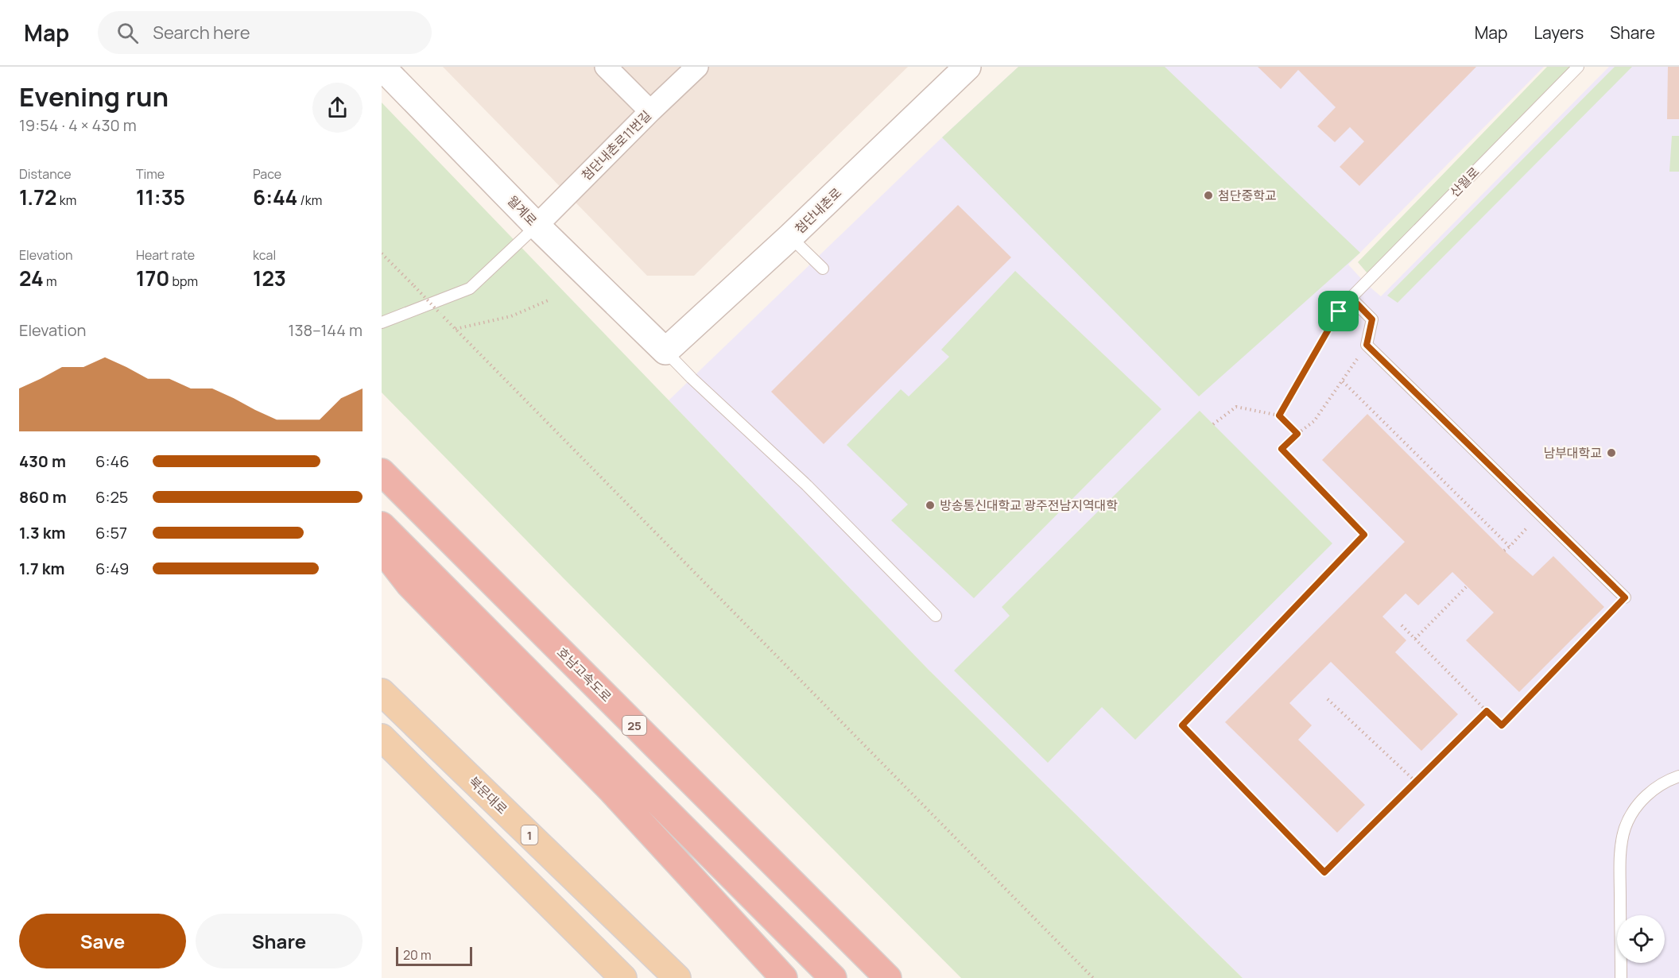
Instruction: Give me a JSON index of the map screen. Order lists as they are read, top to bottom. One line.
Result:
{"streets":{"highway":["호남고속도로","25"],"main road":["북문대로","1"],"street":["첨단내촌로11번길","월계로","첨단내촌로"],"lane":["산월로"]},"crossings":[["첨단내촌로11번길","월계로"],["월계로","첨단내촌로"]],"places":["첨단중학교","남부대학교","방송통신대학교 광주전남지역대학"],"scale_bar":"20 m","page":{"header":"Map","search":"Search here","nav":["Map","Layers","Share"],"heading":["Evening run","19:54 · 4 × 430 m"],"stats":[["Distance","1.72 km"],["Time","11:35"],["Pace","6:44 /km"],["Elevation","24 m"],["Heart rate","170 bpm"],["kcal","123"]],"chart":["Elevation","138–144 m"],"list":[{"name":"430 m","note":"6:46"},{"name":"860 m","note":"6:25"},{"name":"1.3 km","note":"6:57"},{"name":"1.7 km","note":"6:49"}],"buttons":["Save","Share"],"scale":"20 m"}}
